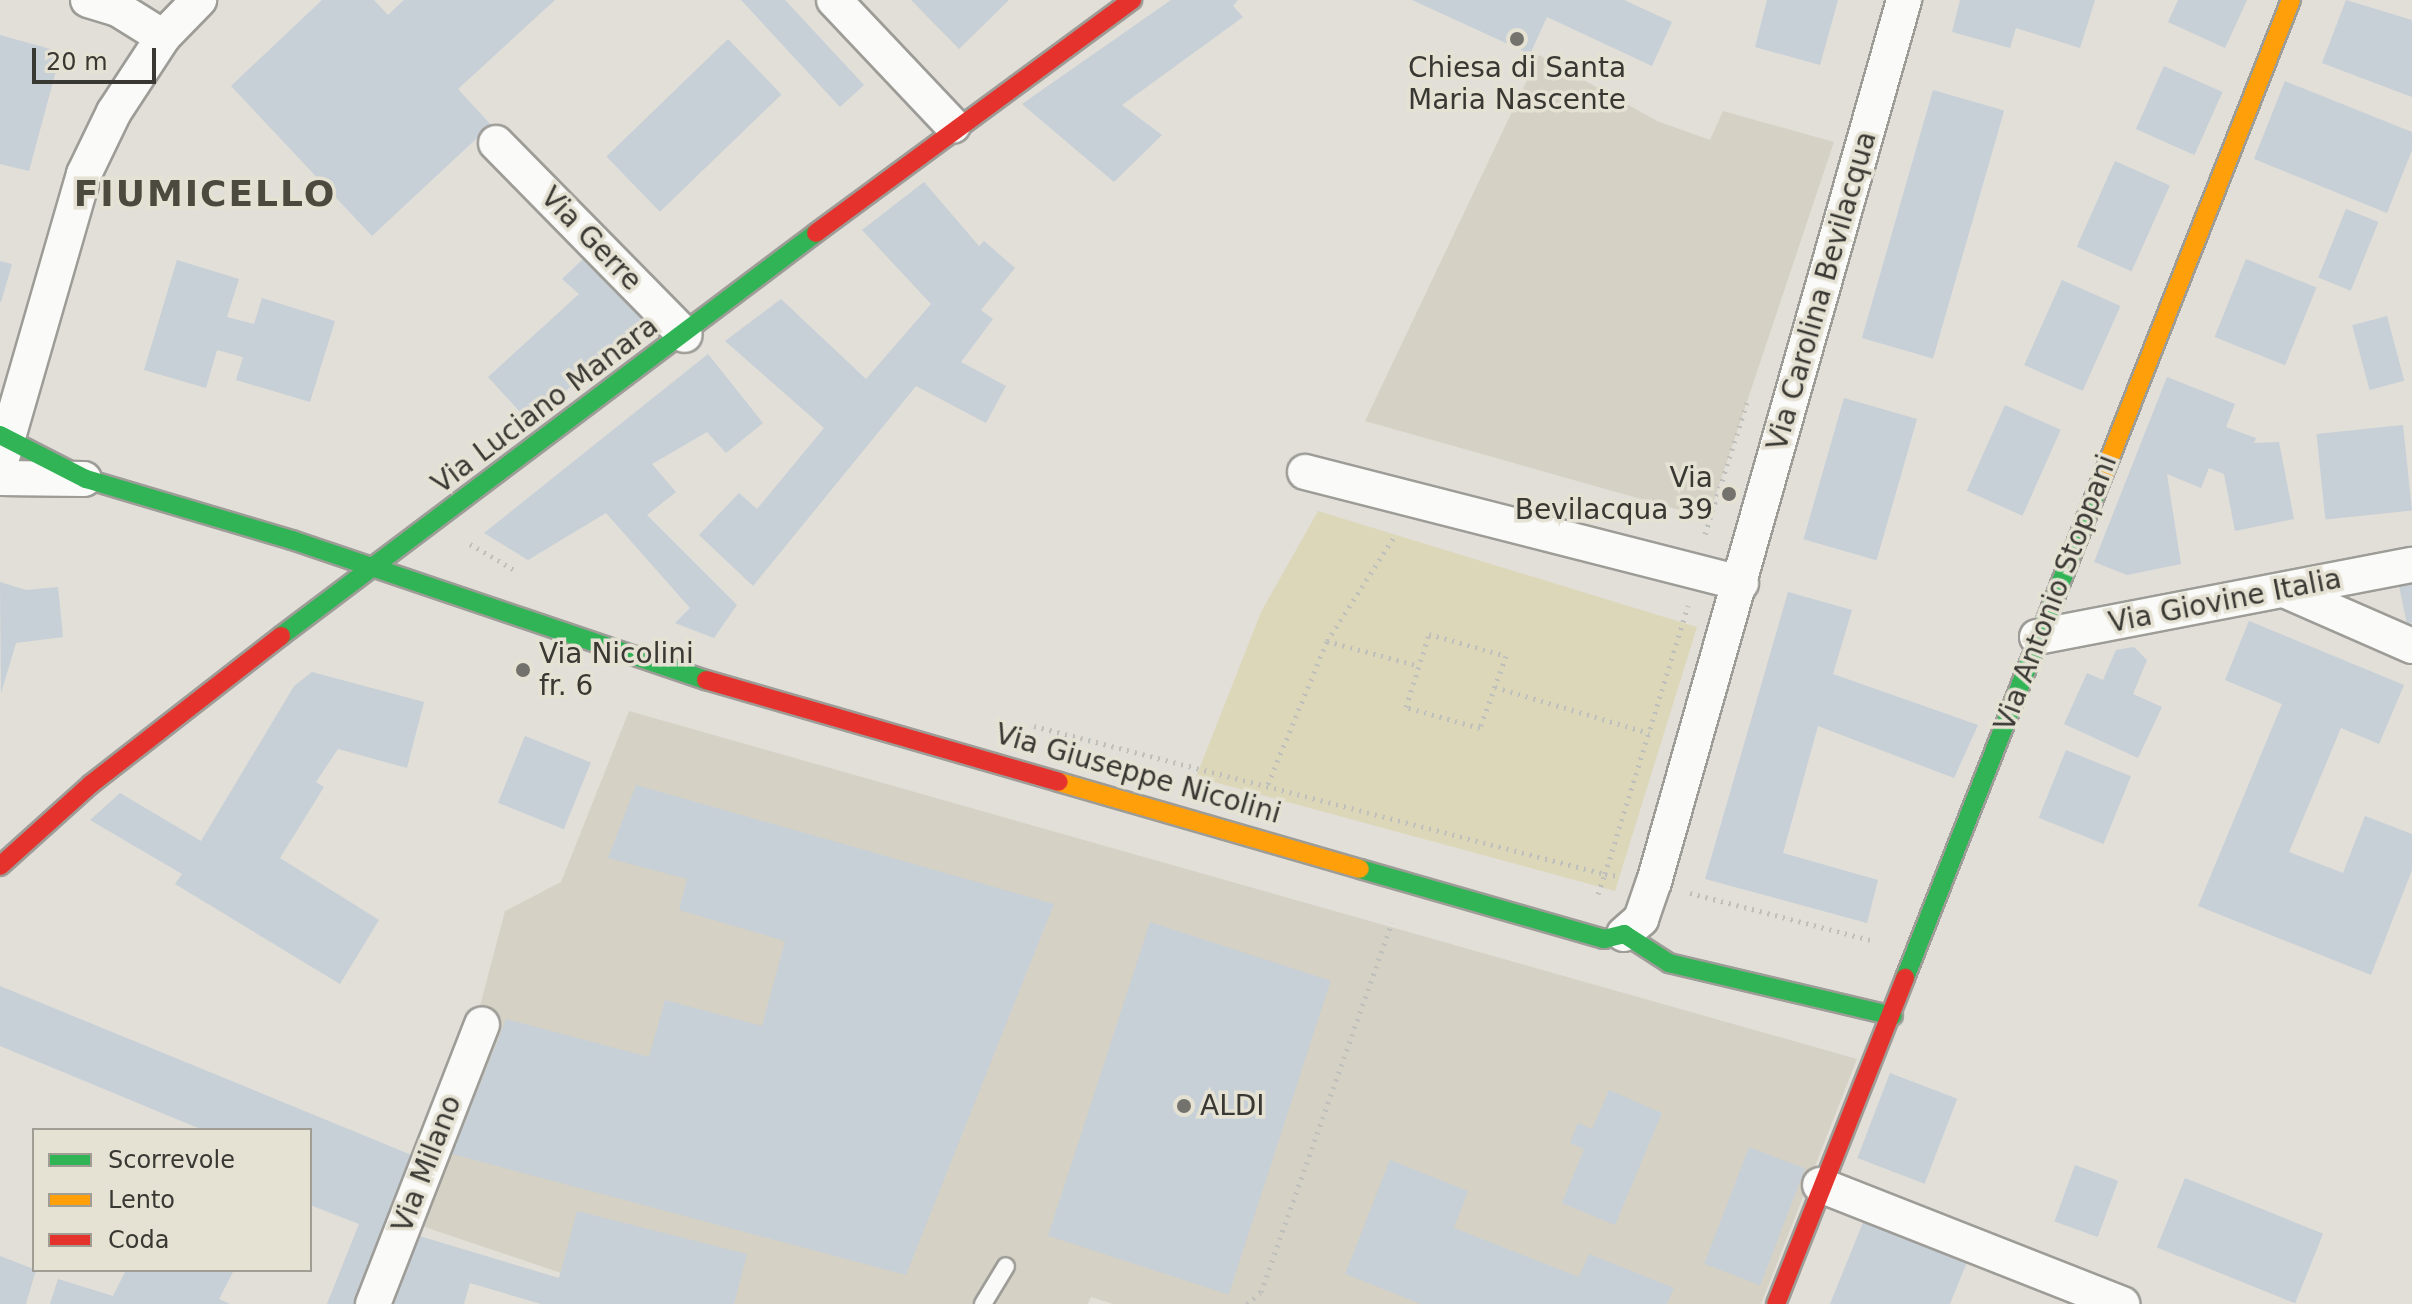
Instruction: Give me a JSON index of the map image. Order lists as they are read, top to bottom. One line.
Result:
{"streets":{"street":["Via Gerre","Via Carolina Bevilacqua","Via Luciano Manara","Via Antonio Stoppani","Via Giovine Italia","Via Giuseppe Nicolini","Via Milano"]},"crossings":[["Via Gerre","Via Luciano Manara"],["Via Carolina Bevilacqua","Via Giuseppe Nicolini"],["Via Luciano Manara","Via Giuseppe Nicolini"],["Via Antonio Stoppani","Via Giovine Italia"]],"districts":["FIUMICELLO"],"places":["Chiesa di Santa Maria Nascente","Via Bevilacqua 39","Via Nicolini fr. 6","ALDI"],"legend":["Scorrevole","Lento","Coda"],"scale_bar":"20 m"}
